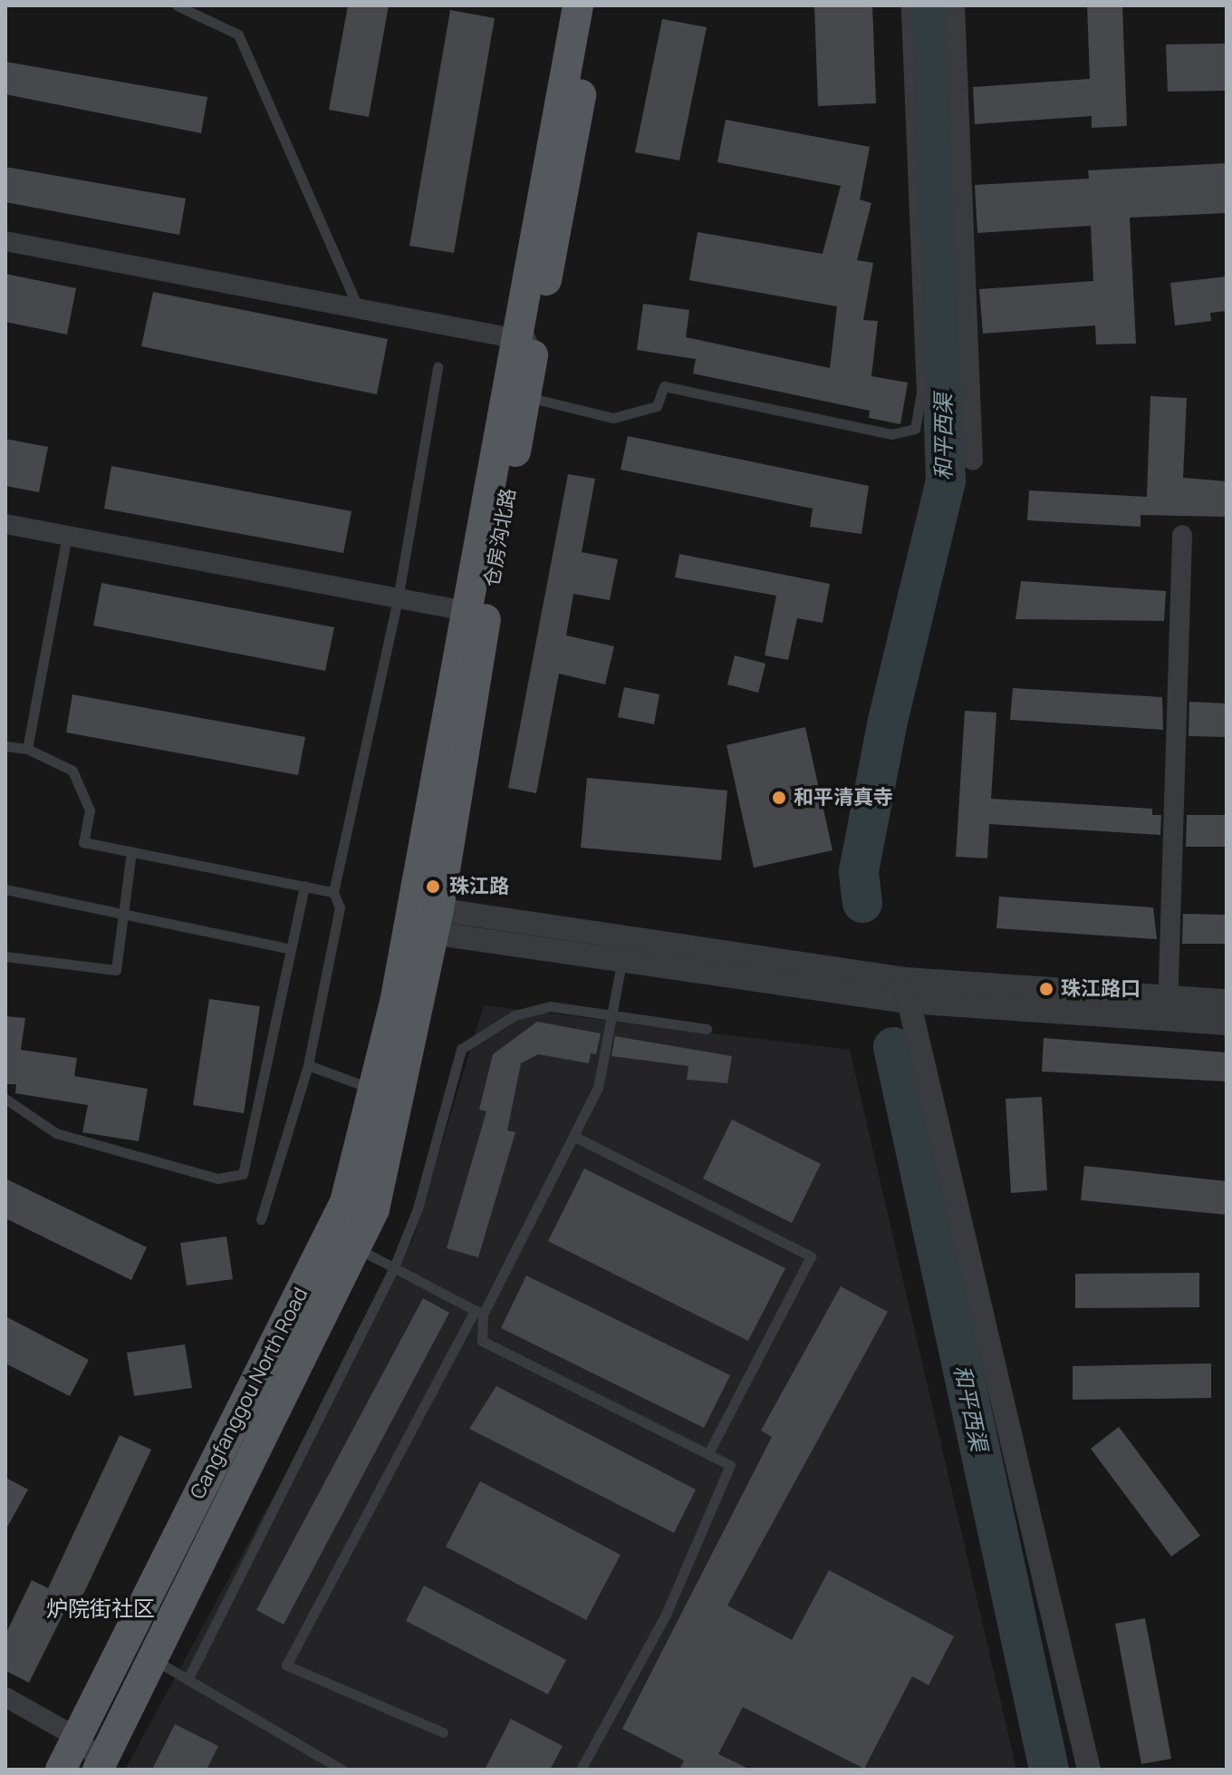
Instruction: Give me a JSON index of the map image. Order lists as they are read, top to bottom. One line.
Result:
{"streets":{"main road":["仓房沟北路","Cangfanggou North Road"]},"crossings":[["仓房沟北路","Cangfanggou North Road"]],"districts":["炉院街社区"],"water":["和平西渠"],"places":["和平清真寺","珠江路","珠江路口"]}
